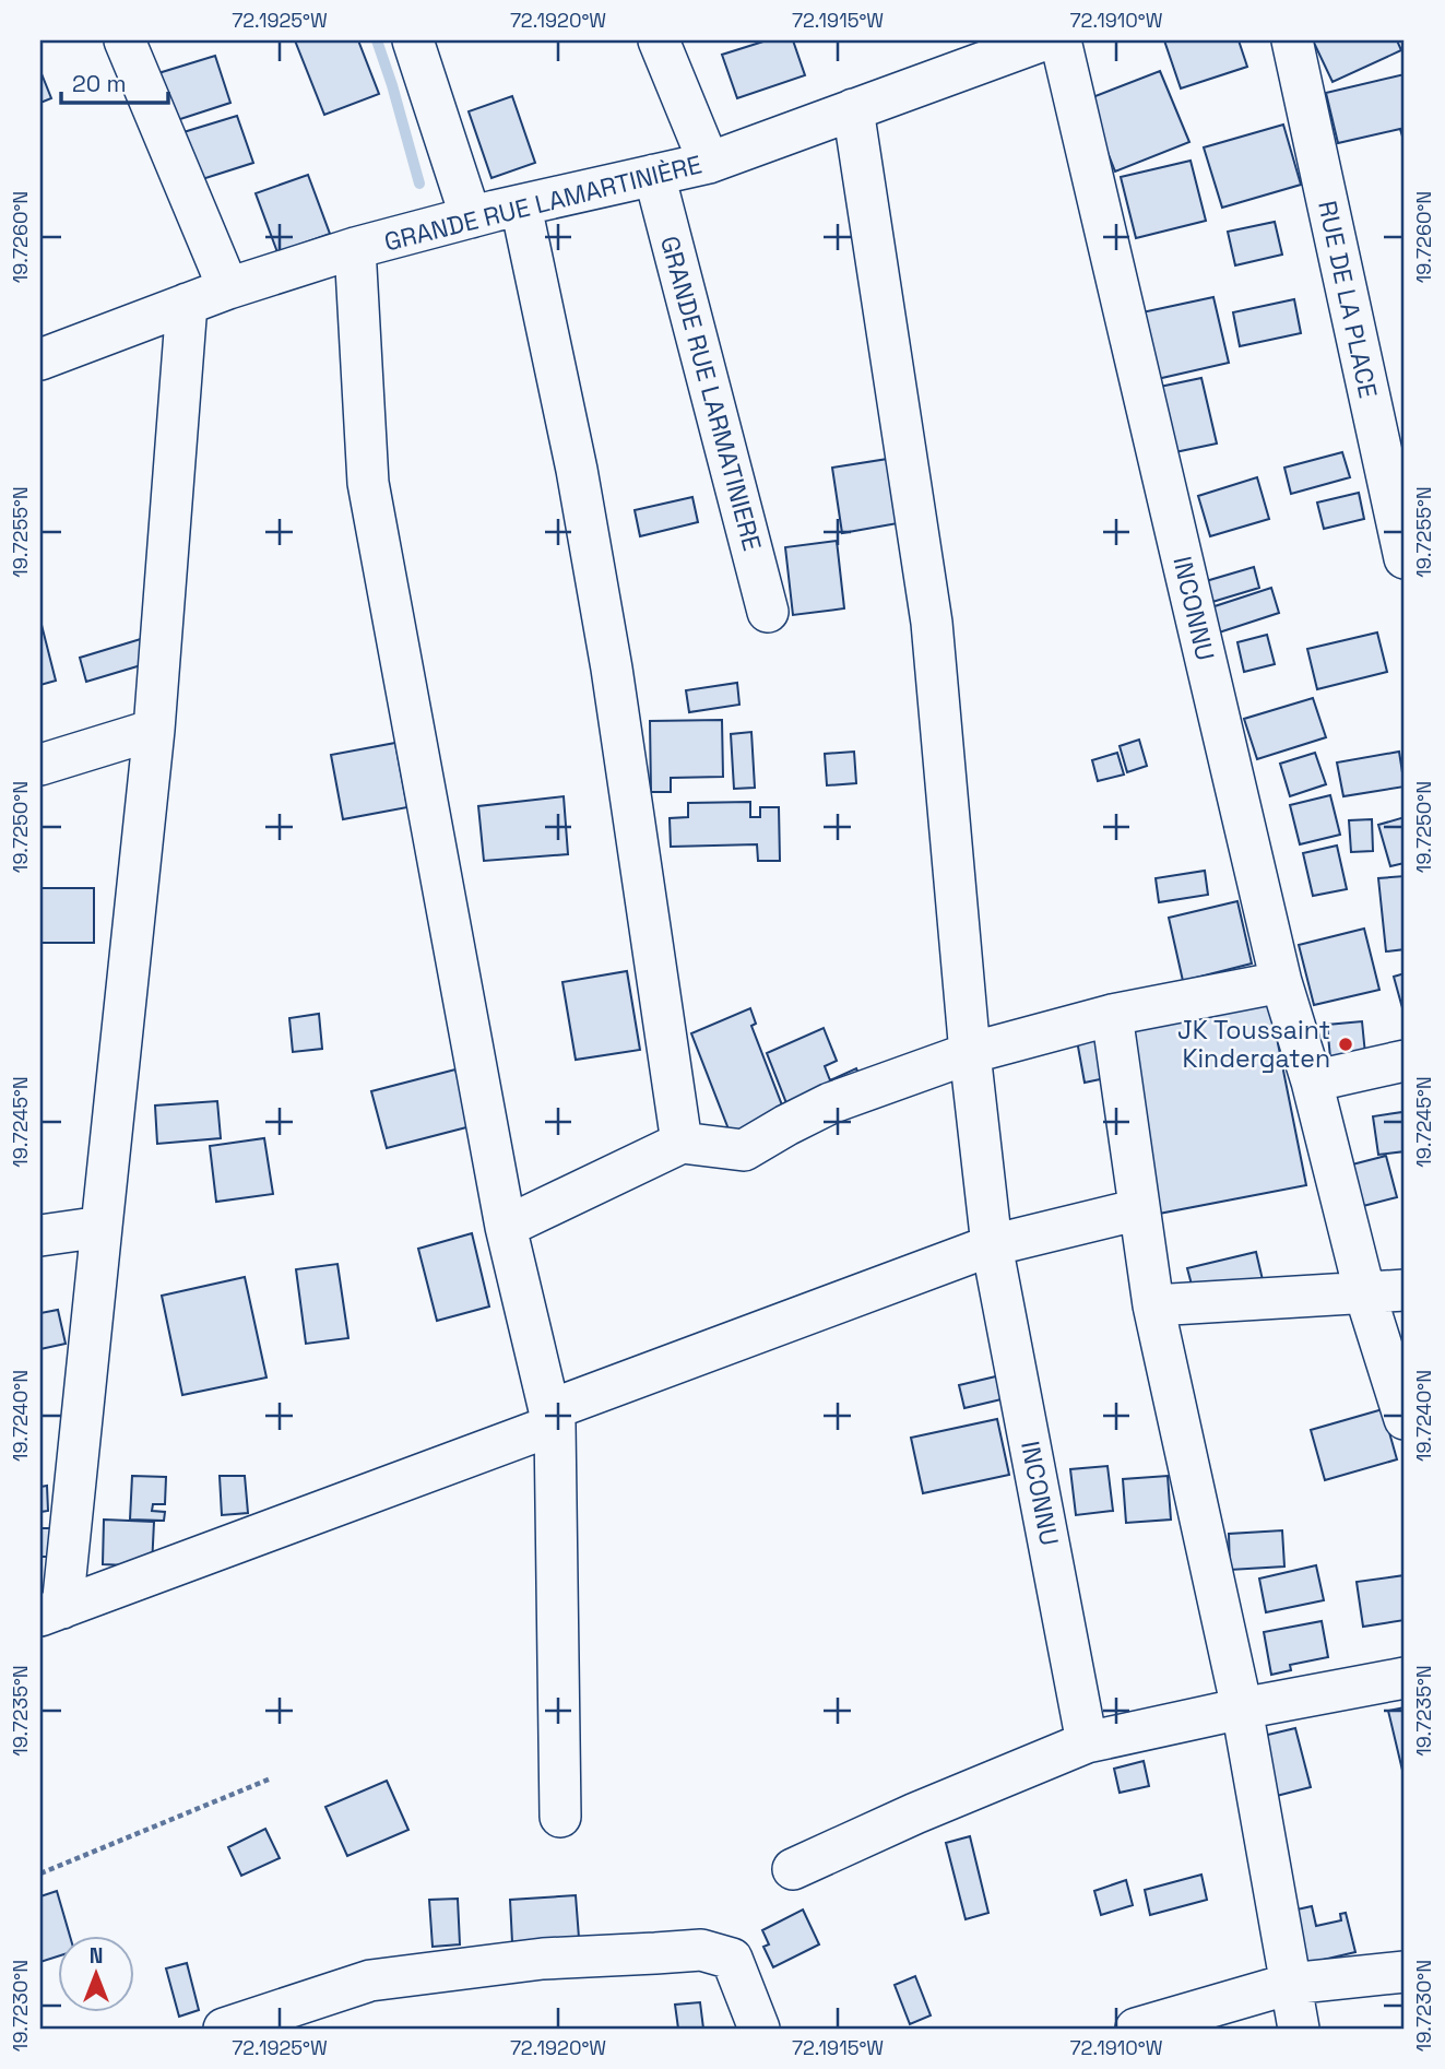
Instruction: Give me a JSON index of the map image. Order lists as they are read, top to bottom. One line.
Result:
{"streets":{"street":["GRANDE RUE LAMARTINIÈRE","RUE DE LA PLACE","GRANDE RUE LARMATINIERE","INCONNU"]},"crossings":[["GRANDE RUE LAMARTINIÈRE","GRANDE RUE LARMATINIERE"],["GRANDE RUE LAMARTINIÈRE","INCONNU"]],"places":["JK Toussaint Kindergaten"],"scale_bar":"20 m","north":"top","coordinates":["72.1925°W","72.1920°W","72.1915°W","72.1910°W","19.7260°N","19.7255°N","19.7250°N","19.7245°N","19.7240°N","19.7235°N","19.7230°N"]}
